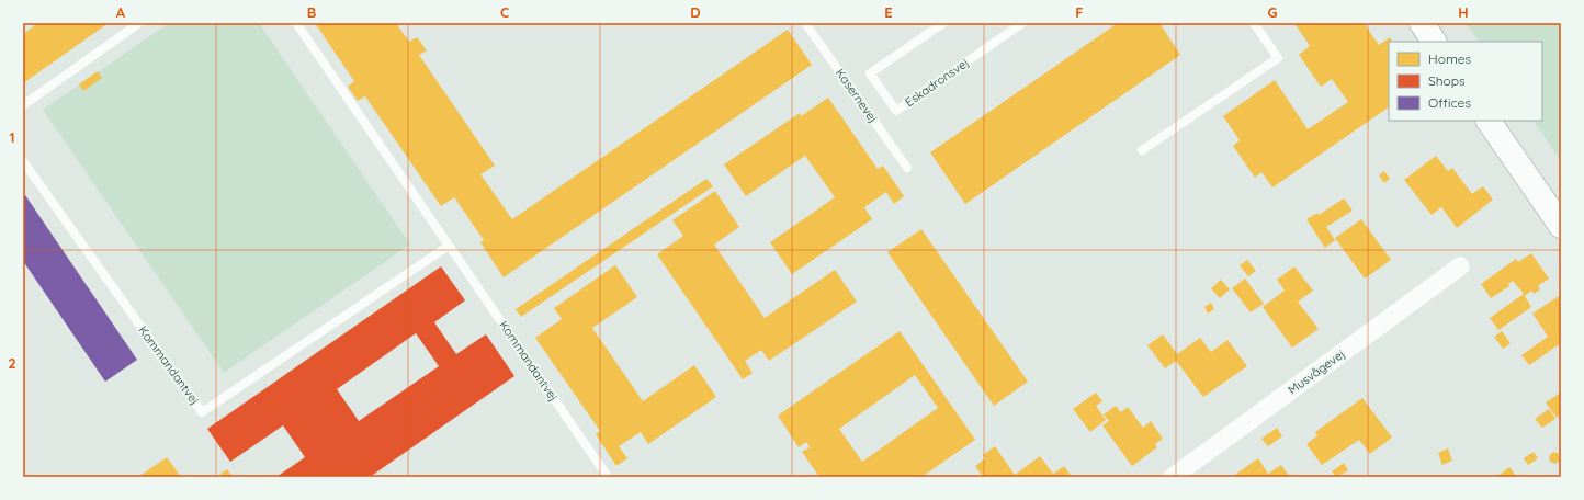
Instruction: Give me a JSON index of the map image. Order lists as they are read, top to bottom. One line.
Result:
{"streets":{"street":["Musvågevej"],"lane":["Eskadronsvej","Kasernevej","Kommandantvej"]},"legend":["Homes","Shops","Offices"],"grid":{"columns":["A","B","C","D","E","F","G","H"],"rows":["1","2"]}}
